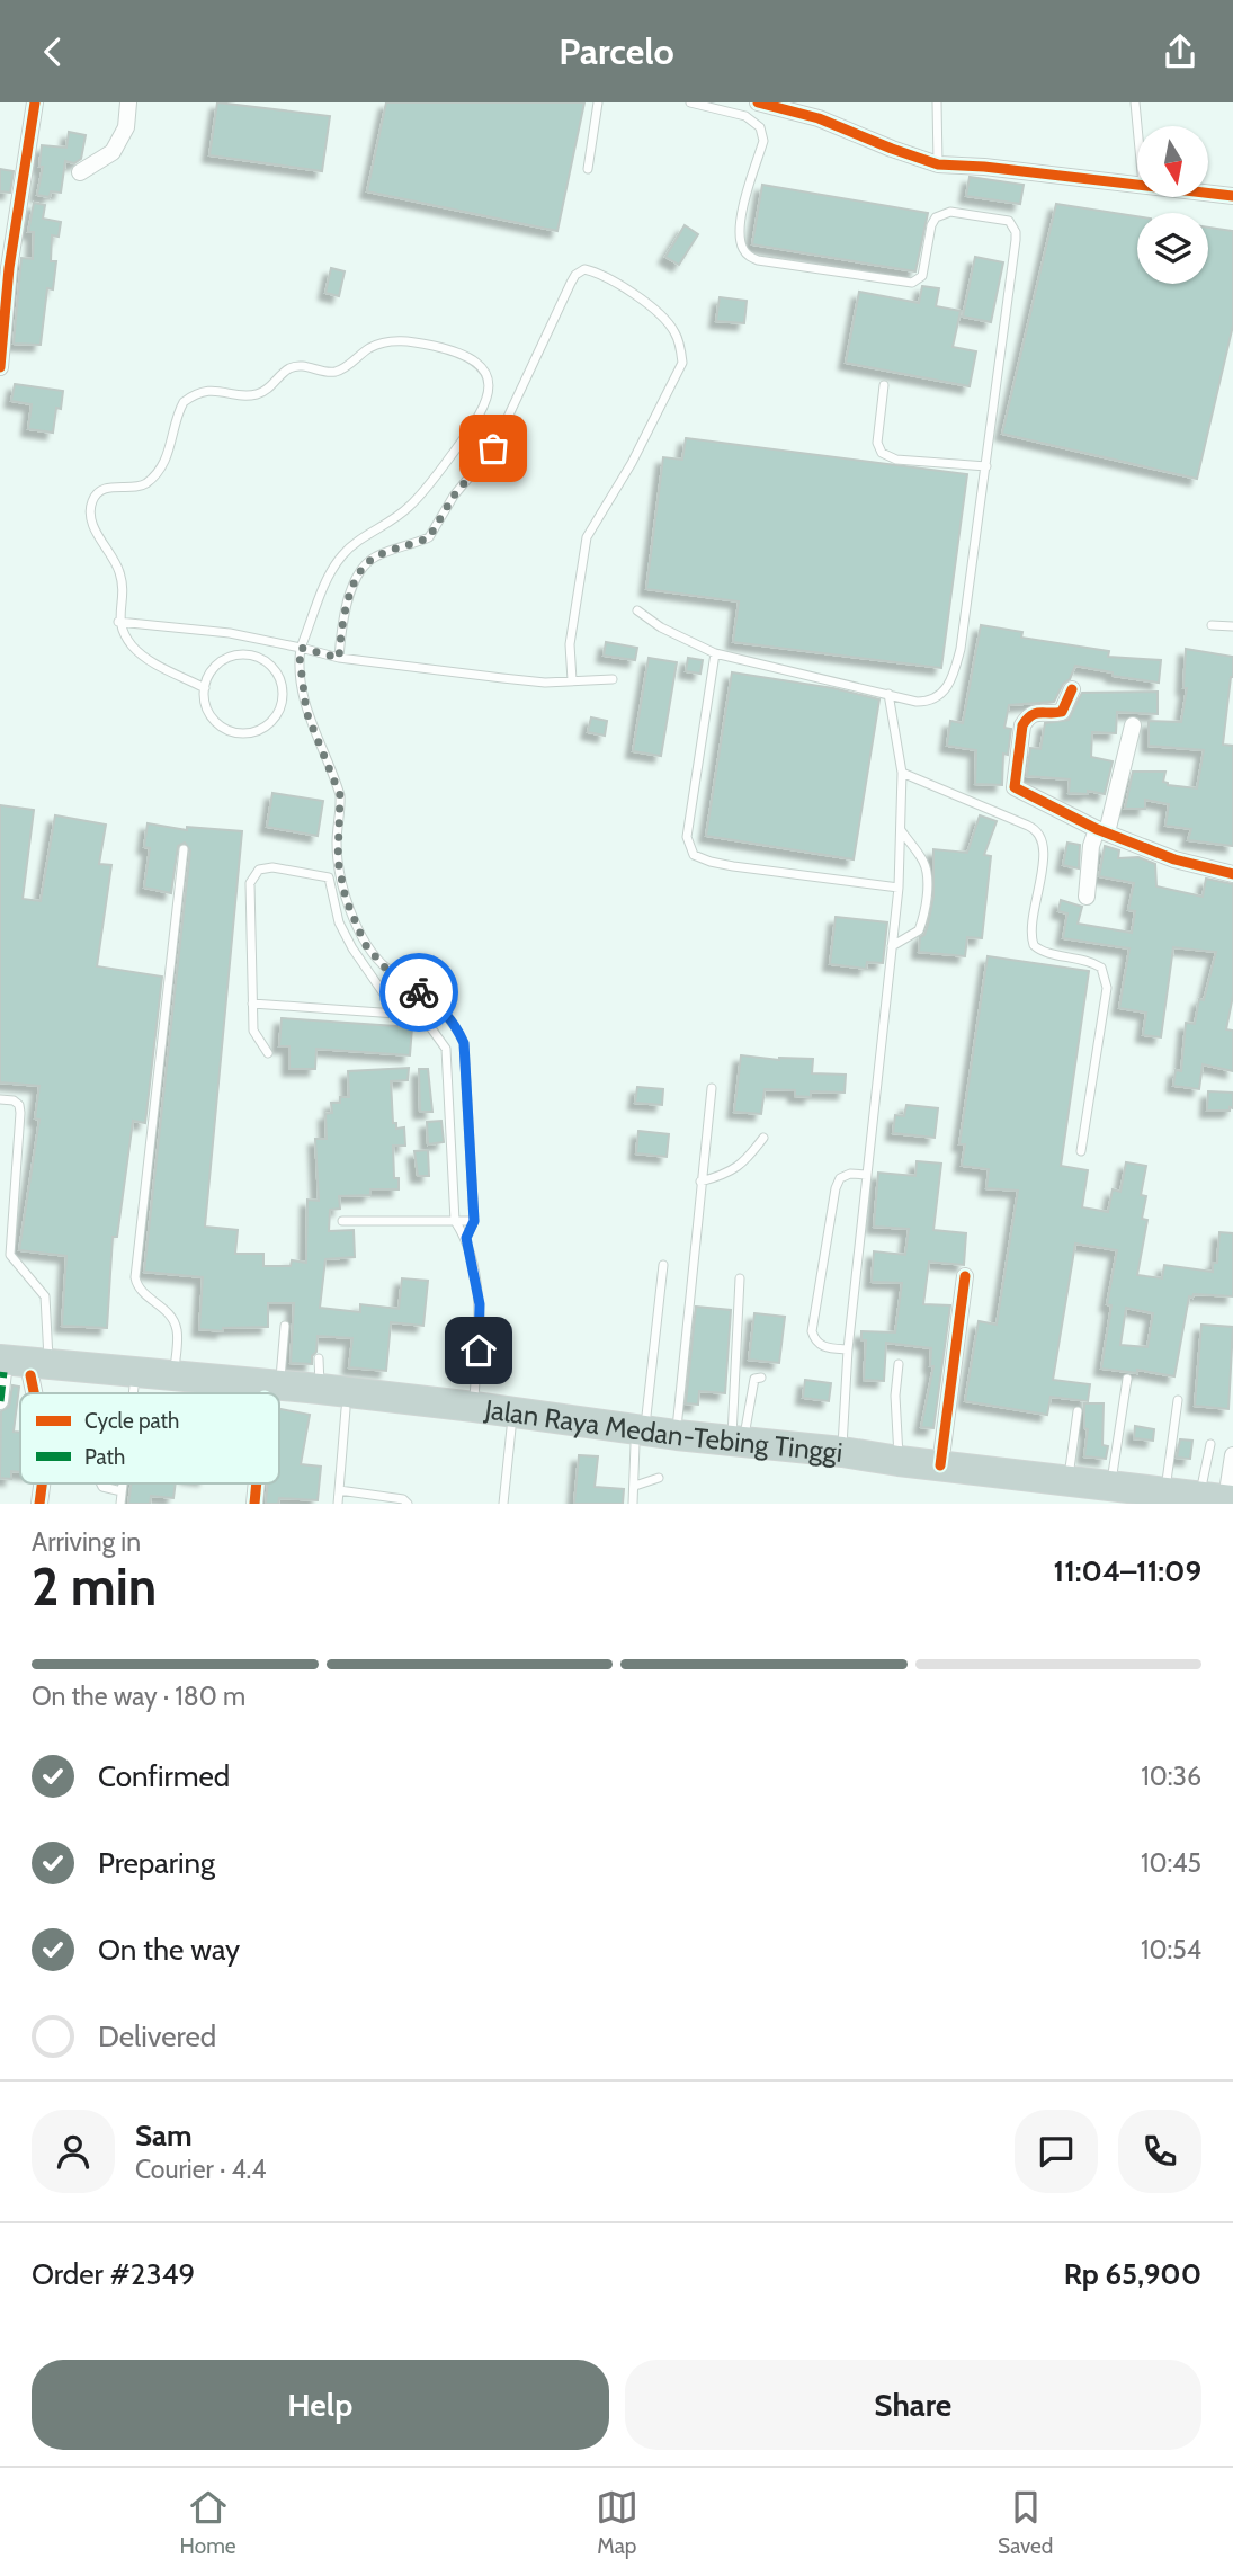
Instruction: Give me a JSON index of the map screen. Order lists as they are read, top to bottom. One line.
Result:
{"streets":{"highway":["Jalan Raya Medan-Tebing Tinggi"]},"legend":["Cycle path","Path"],"north":"bottom","page":{"header":"Parcelo","heading":["2 min","Arriving in","11:04–11:09"],"panel":["Sam","Courier · 4.4","Order #2349","Rp 65,900"],"bar":"On the way · 180 m","list":[["Confirmed","10:36"],["Preparing","10:45"],["On the way","10:54"],"Delivered"],"buttons":["Help","Share"],"tabs":["Home","Map","Saved"]}}
